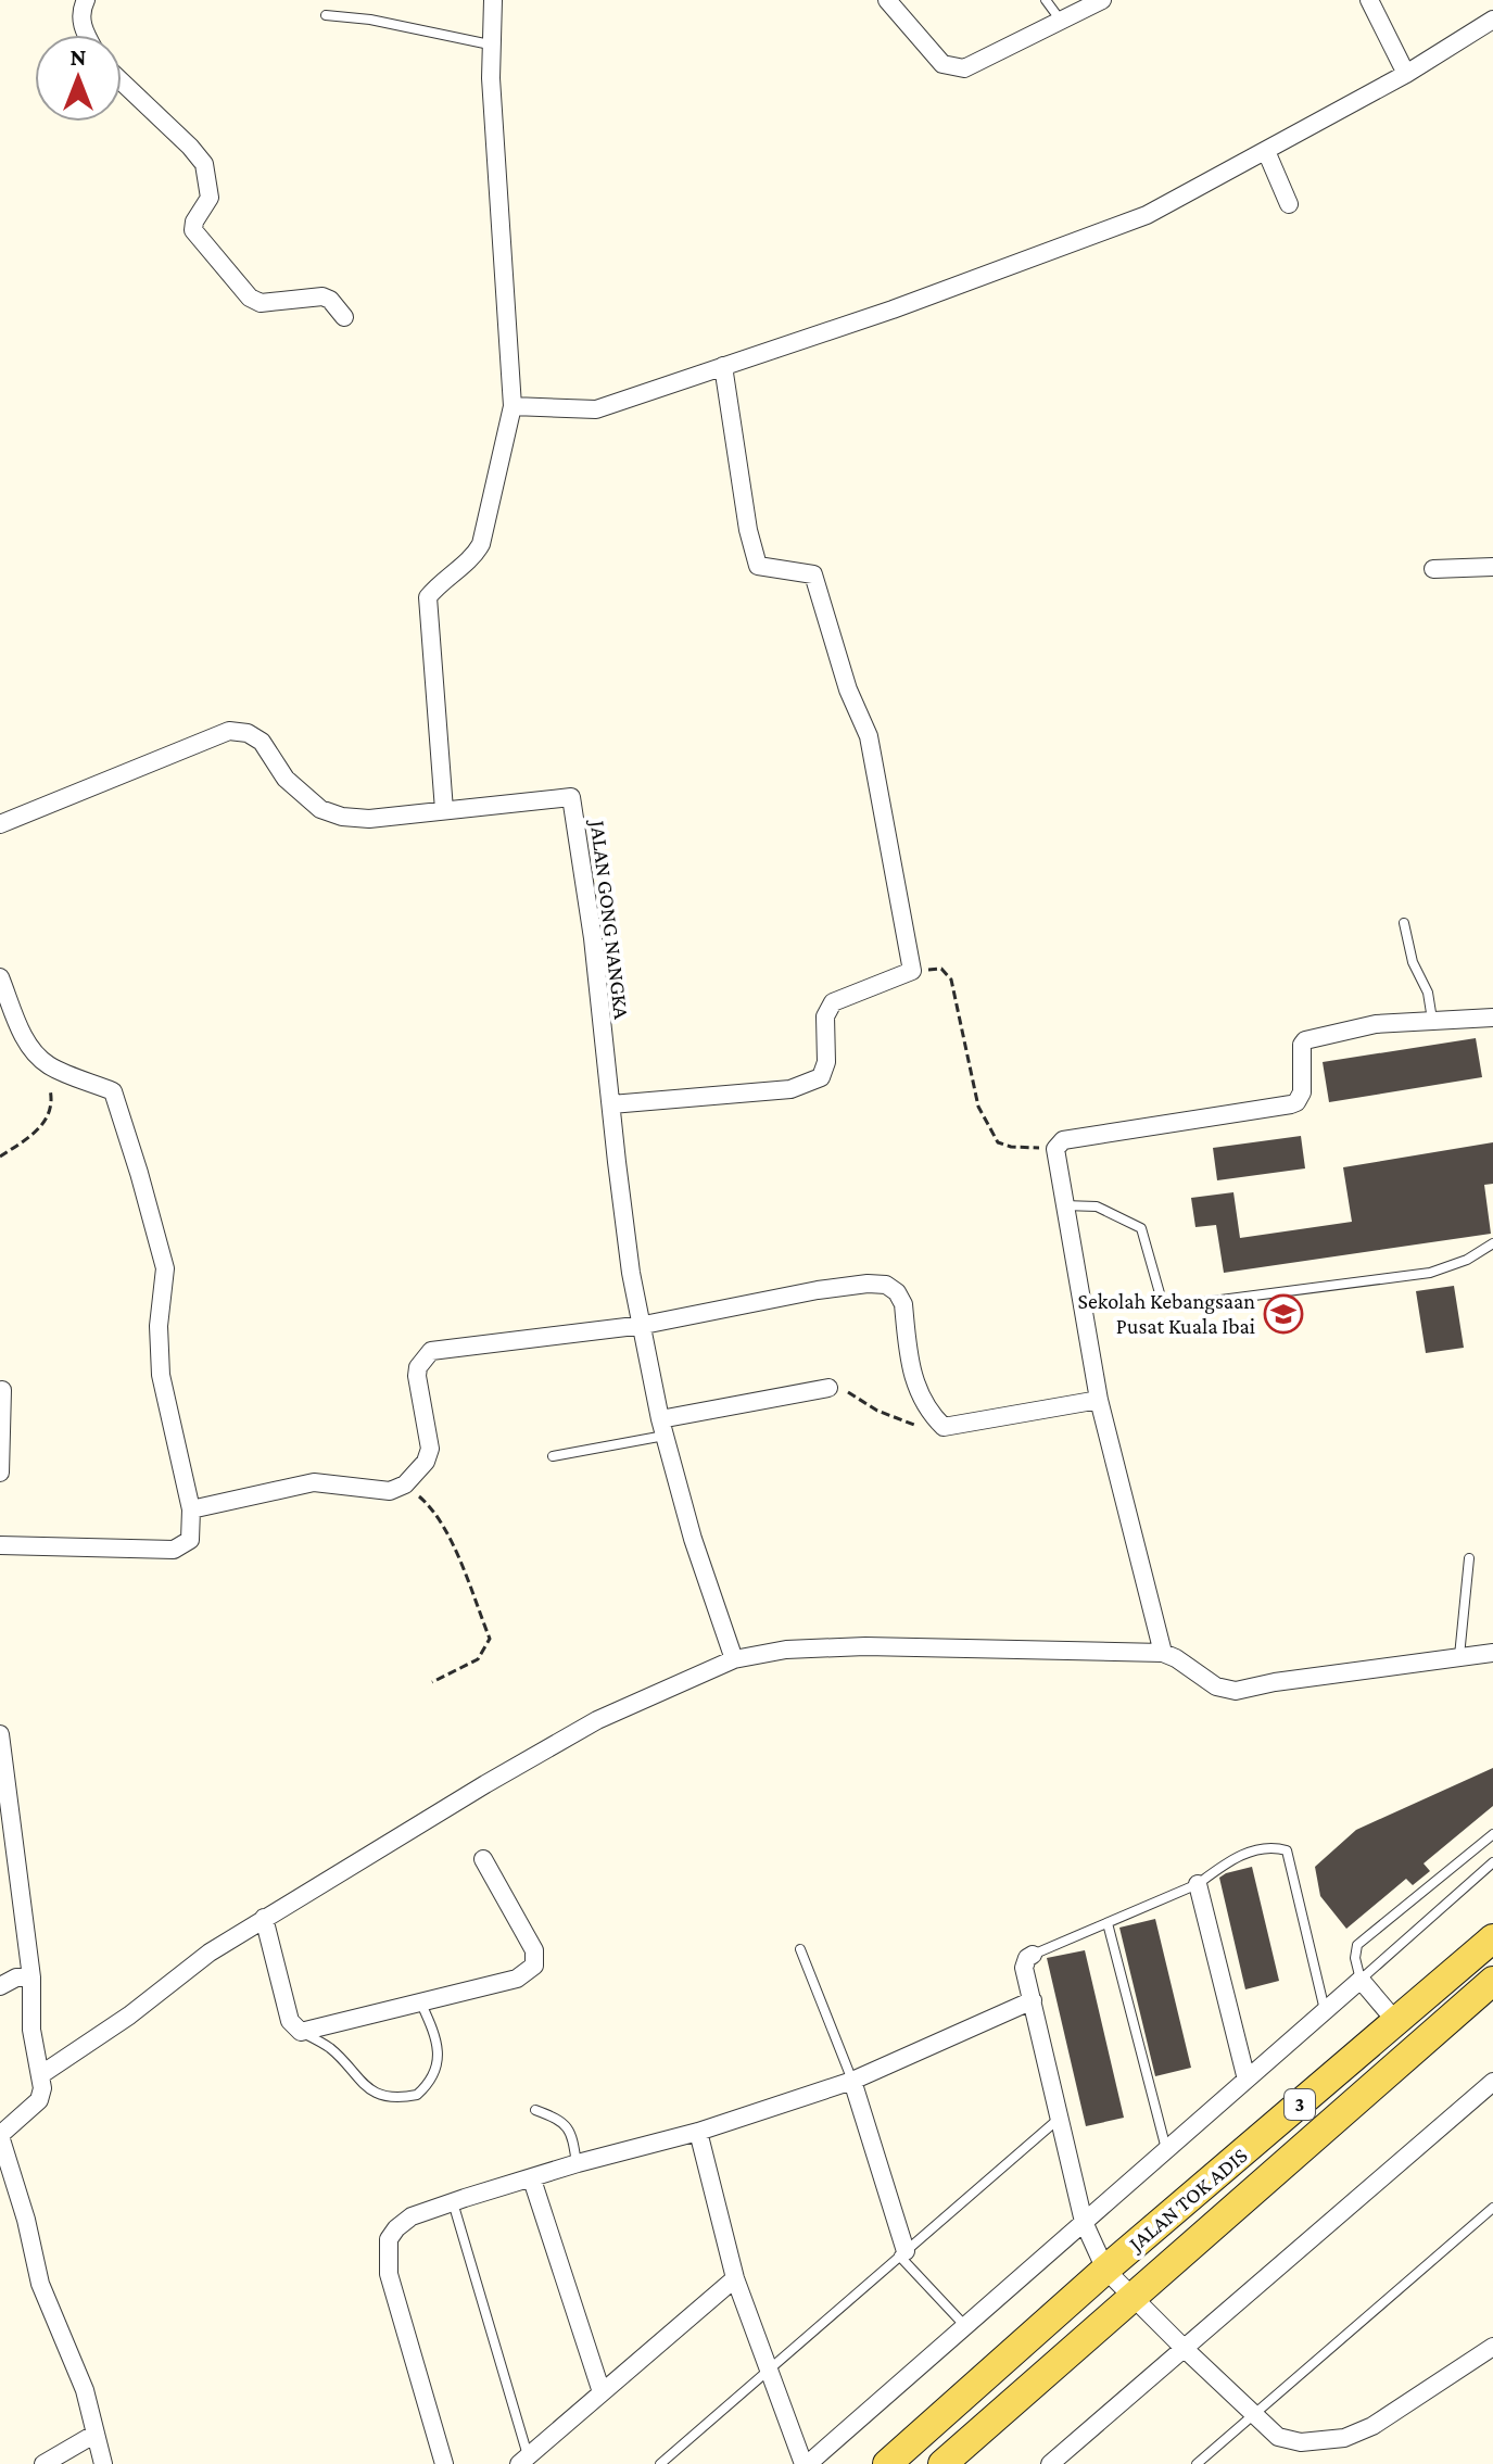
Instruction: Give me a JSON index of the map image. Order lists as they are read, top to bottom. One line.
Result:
{"streets":{"main road":["3","JALAN TOK ADIS"],"street":["JALAN GONG NANGKA"]},"places":{"school or university":["Sekolah Kebangsaan Pusat Kuala Ibai"]},"north":"top"}
